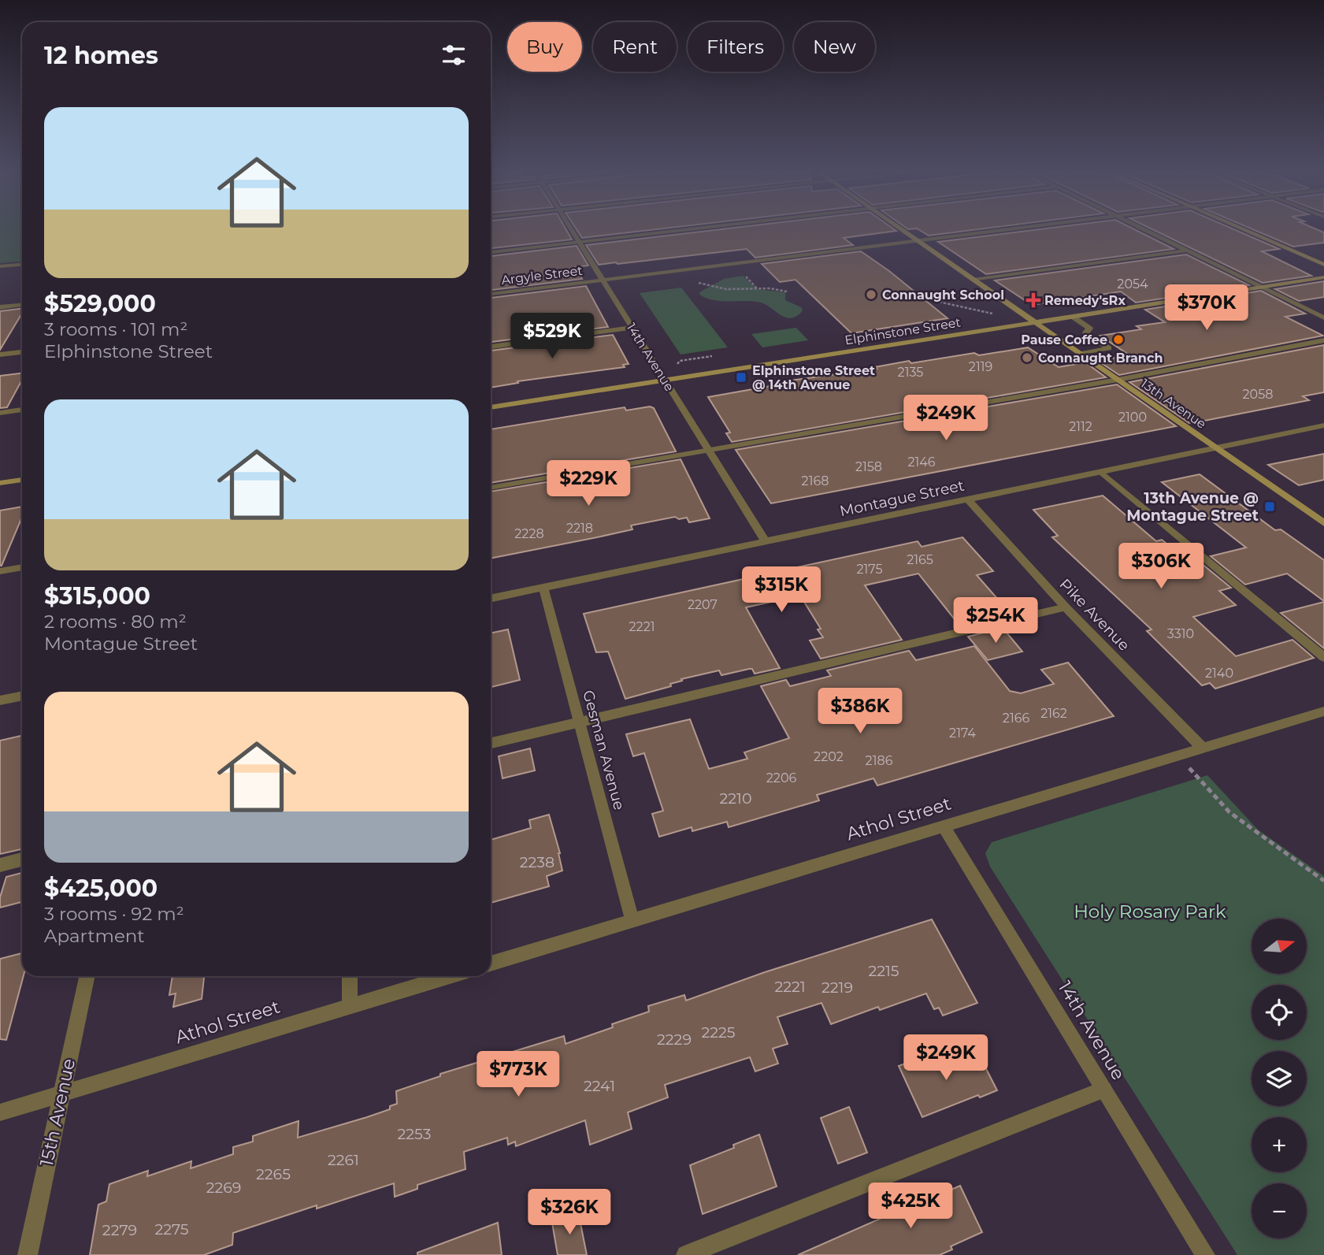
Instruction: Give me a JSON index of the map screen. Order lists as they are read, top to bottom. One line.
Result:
{"streets":{"street":["Argyle Street","Elphinstone Street","14th Avenue","13th Avenue","Montague Street","Pike Avenue","Gesman Avenue","Athol Street","15th Avenue"]},"crossings":[["Argyle Street","14th Avenue"],["Argyle Street","13th Avenue"],["Elphinstone Street","14th Avenue"],["Elphinstone Street","13th Avenue"],["14th Avenue","Montague Street"],["14th Avenue","Athol Street"],["13th Avenue","Montague Street"],["Montague Street","Pike Avenue"],["Montague Street","Gesman Avenue"],["Pike Avenue","Athol Street"],["Gesman Avenue","Athol Street"],["Athol Street","15th Avenue"]],"parks":["Holy Rosary Park"],"places":{"other":["Connaught School","Pause Coffee","Connaught Branch"],"health":["Remedy'sRx"],"transit":["Elphinstone Street @ 14th Avenue","13th Avenue @ Montague Street"]},"house_numbers":["2054","2119","2135","2058","2100","2112","2146","2158","2168","2218","2228","2165","2175","2207","2221","3310","2140","2162","2166","2174","2202","2186","2206","2210","2238","2215","2221","2219","2225","2229","2241","2253","2261","2265","2269","2275","2279"],"north":"right","page":{"chip":["Buy","Rent","Filters","New"],"heading":"12 homes","list":[{"name":"$529,000","note":"3 rooms · 101 m² · Elphinstone Street"},{"name":"$315,000","note":"2 rooms · 80 m² · Montague Street"},{"name":"$425,000","note":"3 rooms · 92 m² · Apartment"}],"price":["$370K","$529K","$249K","$229K","$306K","$315K","$254K","$386K","$249K","$773K","$425K","$326K"],"map_buttons":["+","−"]}}
